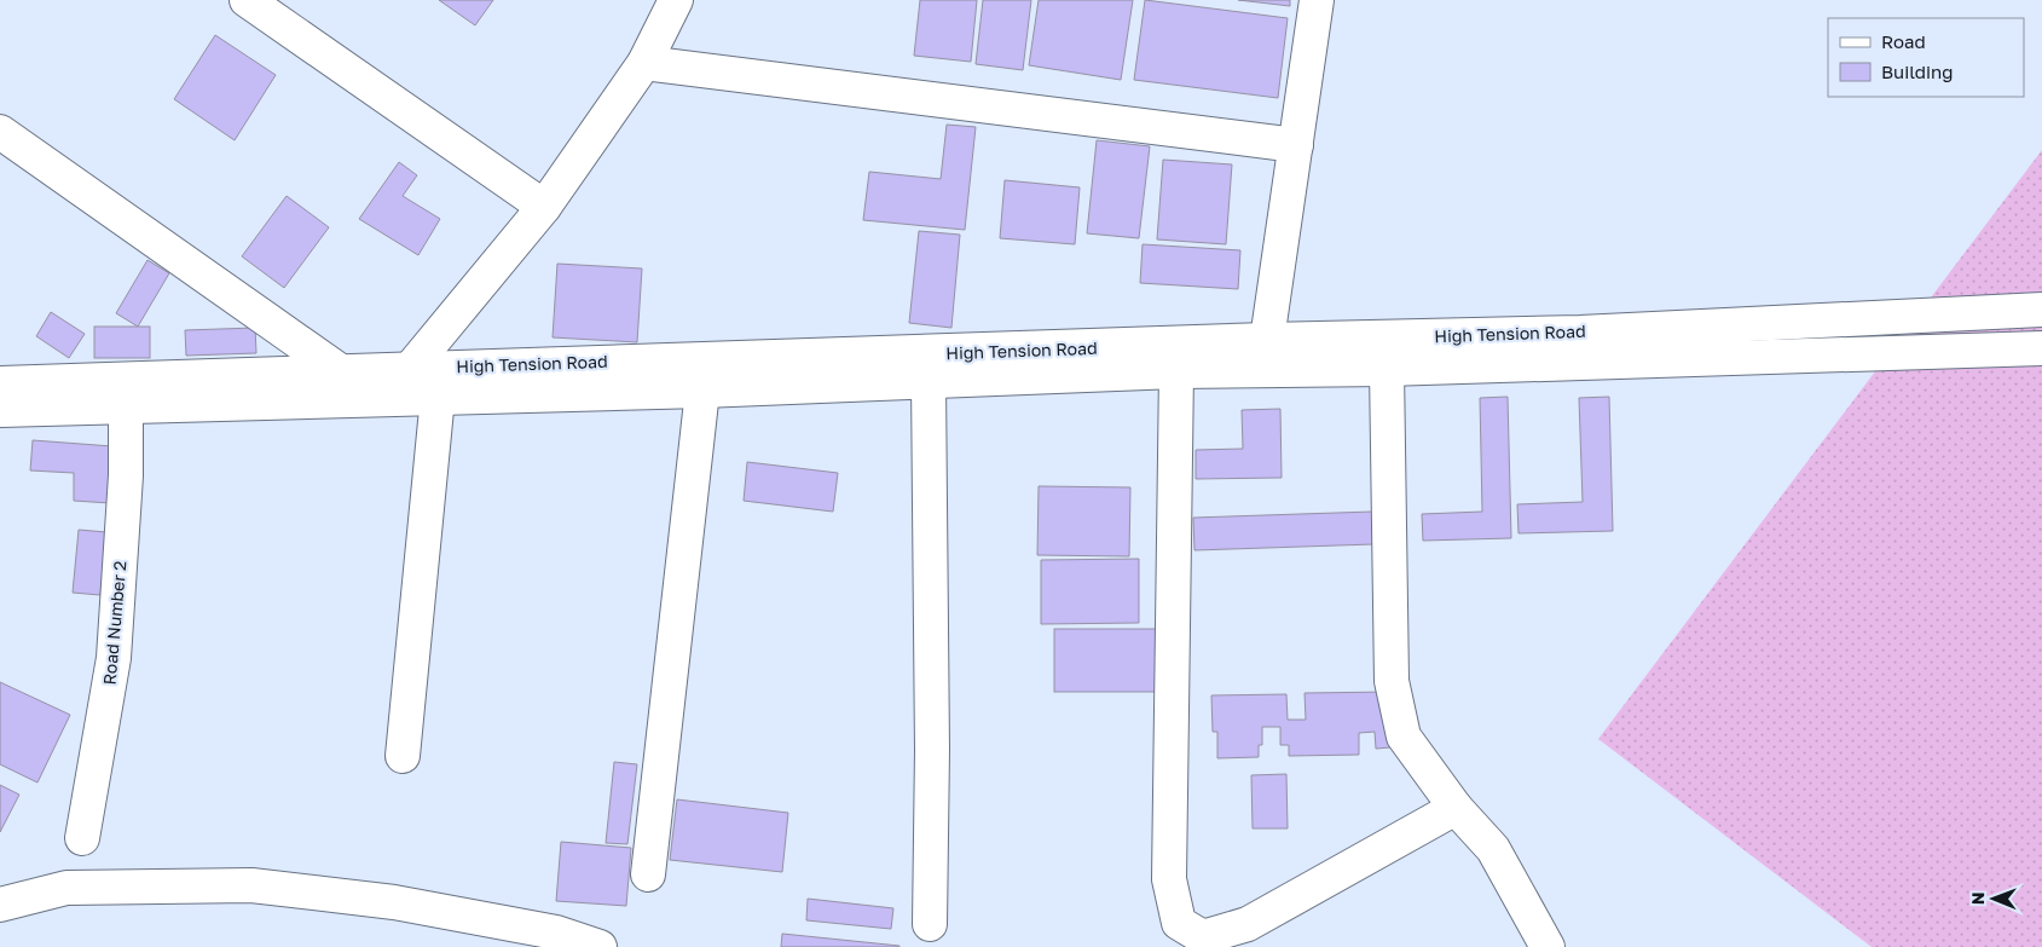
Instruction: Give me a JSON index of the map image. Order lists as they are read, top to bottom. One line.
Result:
{"streets":{"street":["High Tension Road","Road Number 2"]},"crossings":[["High Tension Road","Road Number 2"]],"legend":["Road","Building"],"north":"left"}
